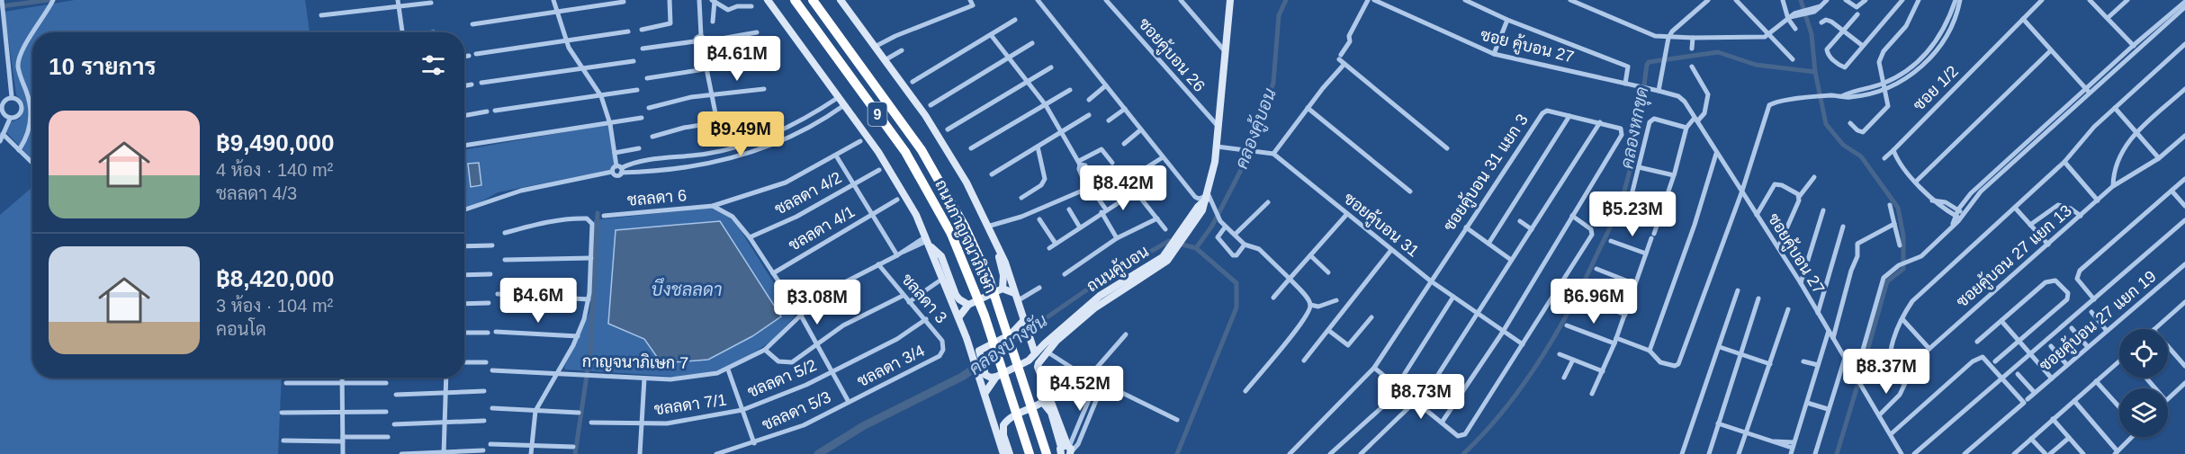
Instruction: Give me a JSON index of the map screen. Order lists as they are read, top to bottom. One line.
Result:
{"streets":{"highway":["9","ถนนกาญจนาภิเษก"],"main road":["ถนนคู้บอน"],"street":["ซอย คู้บอน 27","ซอยคู้บอน 26","ซอย 1/2","ซอยคู้บอน 31 แยก 3","ชลลดา 4/2","ชลลดา 6","ซอยคู้บอน 31","ชลลดา 4/1","ซอยคู้บอน 27","ซอยคู้บอน 27 แยก 13","ชลลดา 3","ซอยคู้บอน 27 แยก 19","กาญจนาภิเษก 7","ชลลดา 3/4","ชลลดา 5/2","ชลลดา 7/1","ชลลดา 5/3"]},"crossings":[["ซอย คู้บอน 27","ซอยคู้บอน 27"],["ซอยคู้บอน 26","ถนนคู้บอน"],["ซอยคู้บอน 31 แยก 3","ซอยคู้บอน 31"],["ซอยคู้บอน 27","ซอยคู้บอน 27 แยก 13"],["ชลลดา 3","กาญจนาภิเษก 7"],["ชลลดา 3","ชลลดา 3/4"],["ชลลดา 3","ชลลดา 5/2"],["ชลลดา 3/4","ชลลดา 5/3"],["ชลลดา 5/2","ชลลดา 7/1"]],"water":["คลองหกขุด","คลองคู้บอน","บึงชลลดา","คลองบางชัน"],"page":{"heading":"10 รายการ","price":["฿4.61M","฿9.49M","฿8.42M","฿5.23M","฿4.6M","฿6.96M","฿3.08M","฿8.37M","฿4.52M","฿8.73M"],"list":[{"name":"฿9,490,000","note":"4 ห้อง · 140 m² · ชลลดา 4/3"},{"name":"฿8,420,000","note":"3 ห้อง · 104 m² · คอนโด"}]}}
